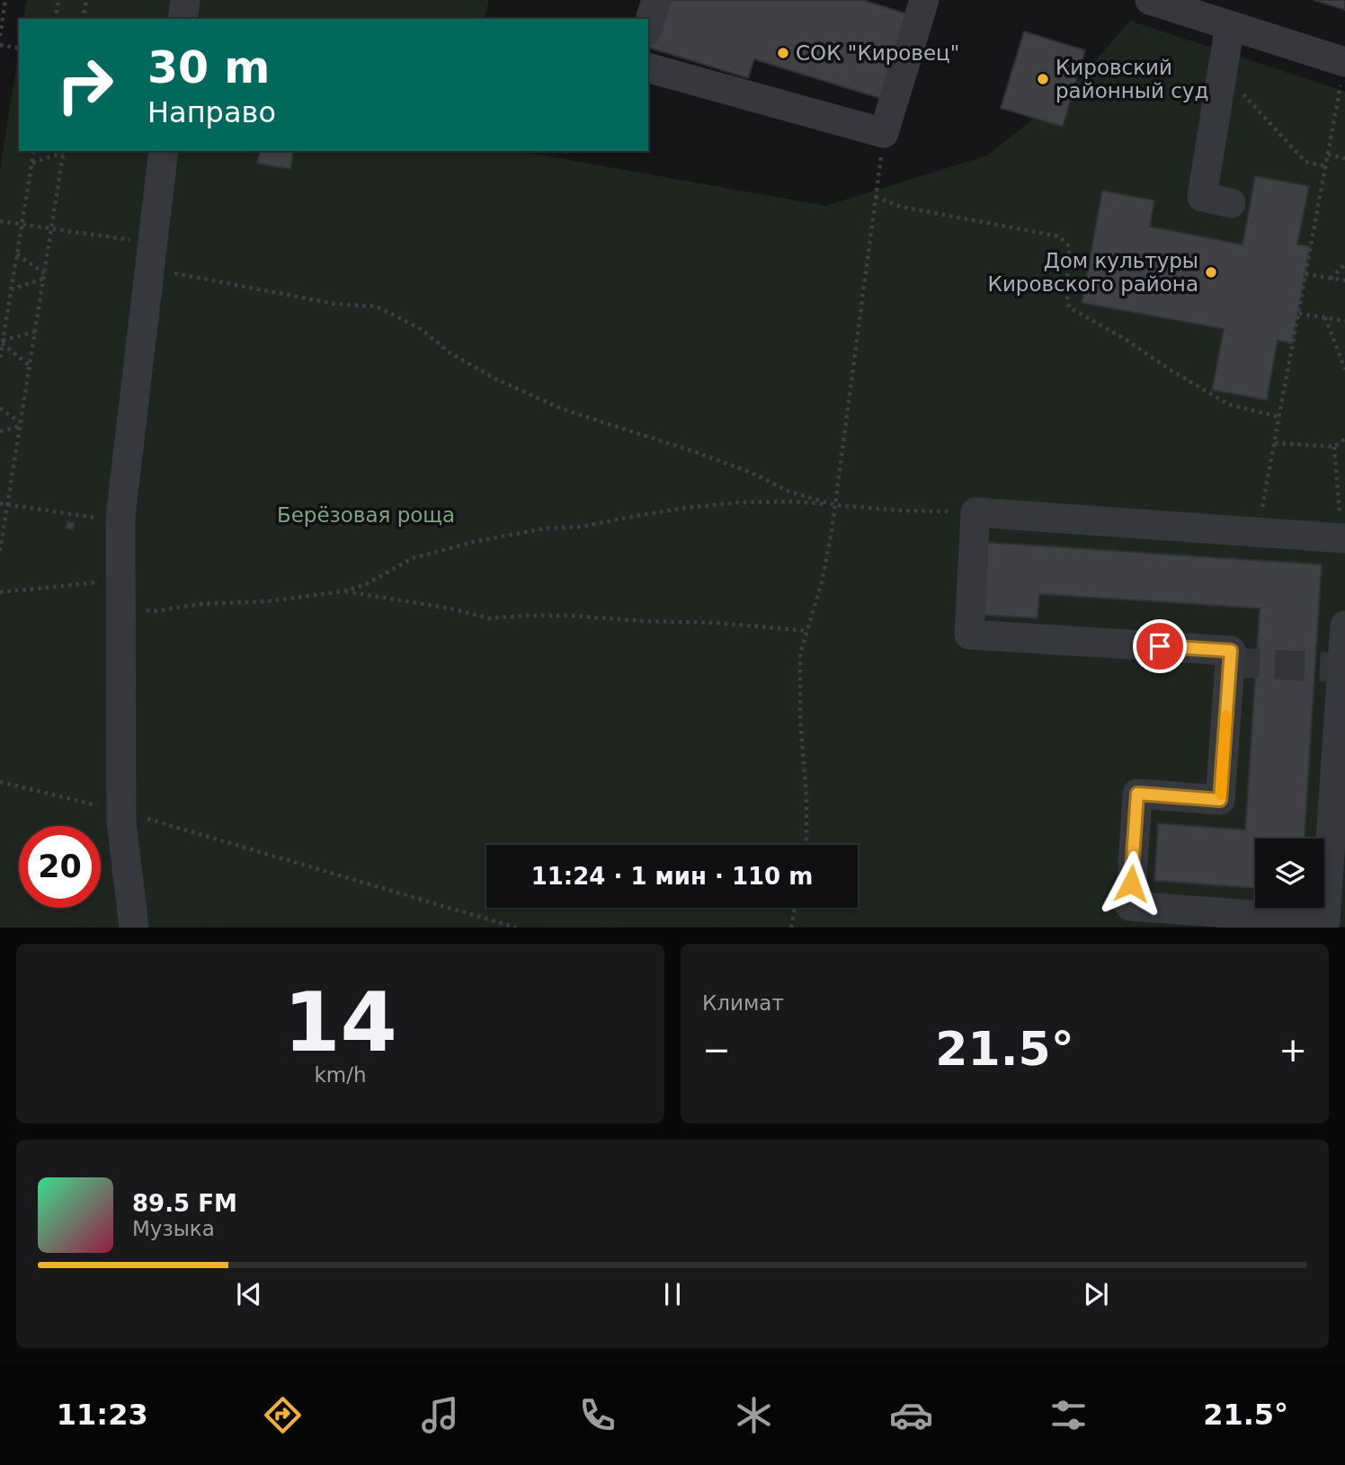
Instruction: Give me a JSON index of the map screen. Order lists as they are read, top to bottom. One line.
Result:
{"parks":["Берёзовая роща"],"places":["СОК \"Кировец\"","Кировский районный суд","Дом культуры Кировского района"],"page":{"turn":["30 m","Направо"],"limit":"20","trip":"11:24 · 1 мин · 110 m","tile":[["14","km/h"],"Климат"],"heat":["−","21.5°","+"],"song":["89.5 FM","Музыка"],"tabs":["11:23","21.5°"]}}
